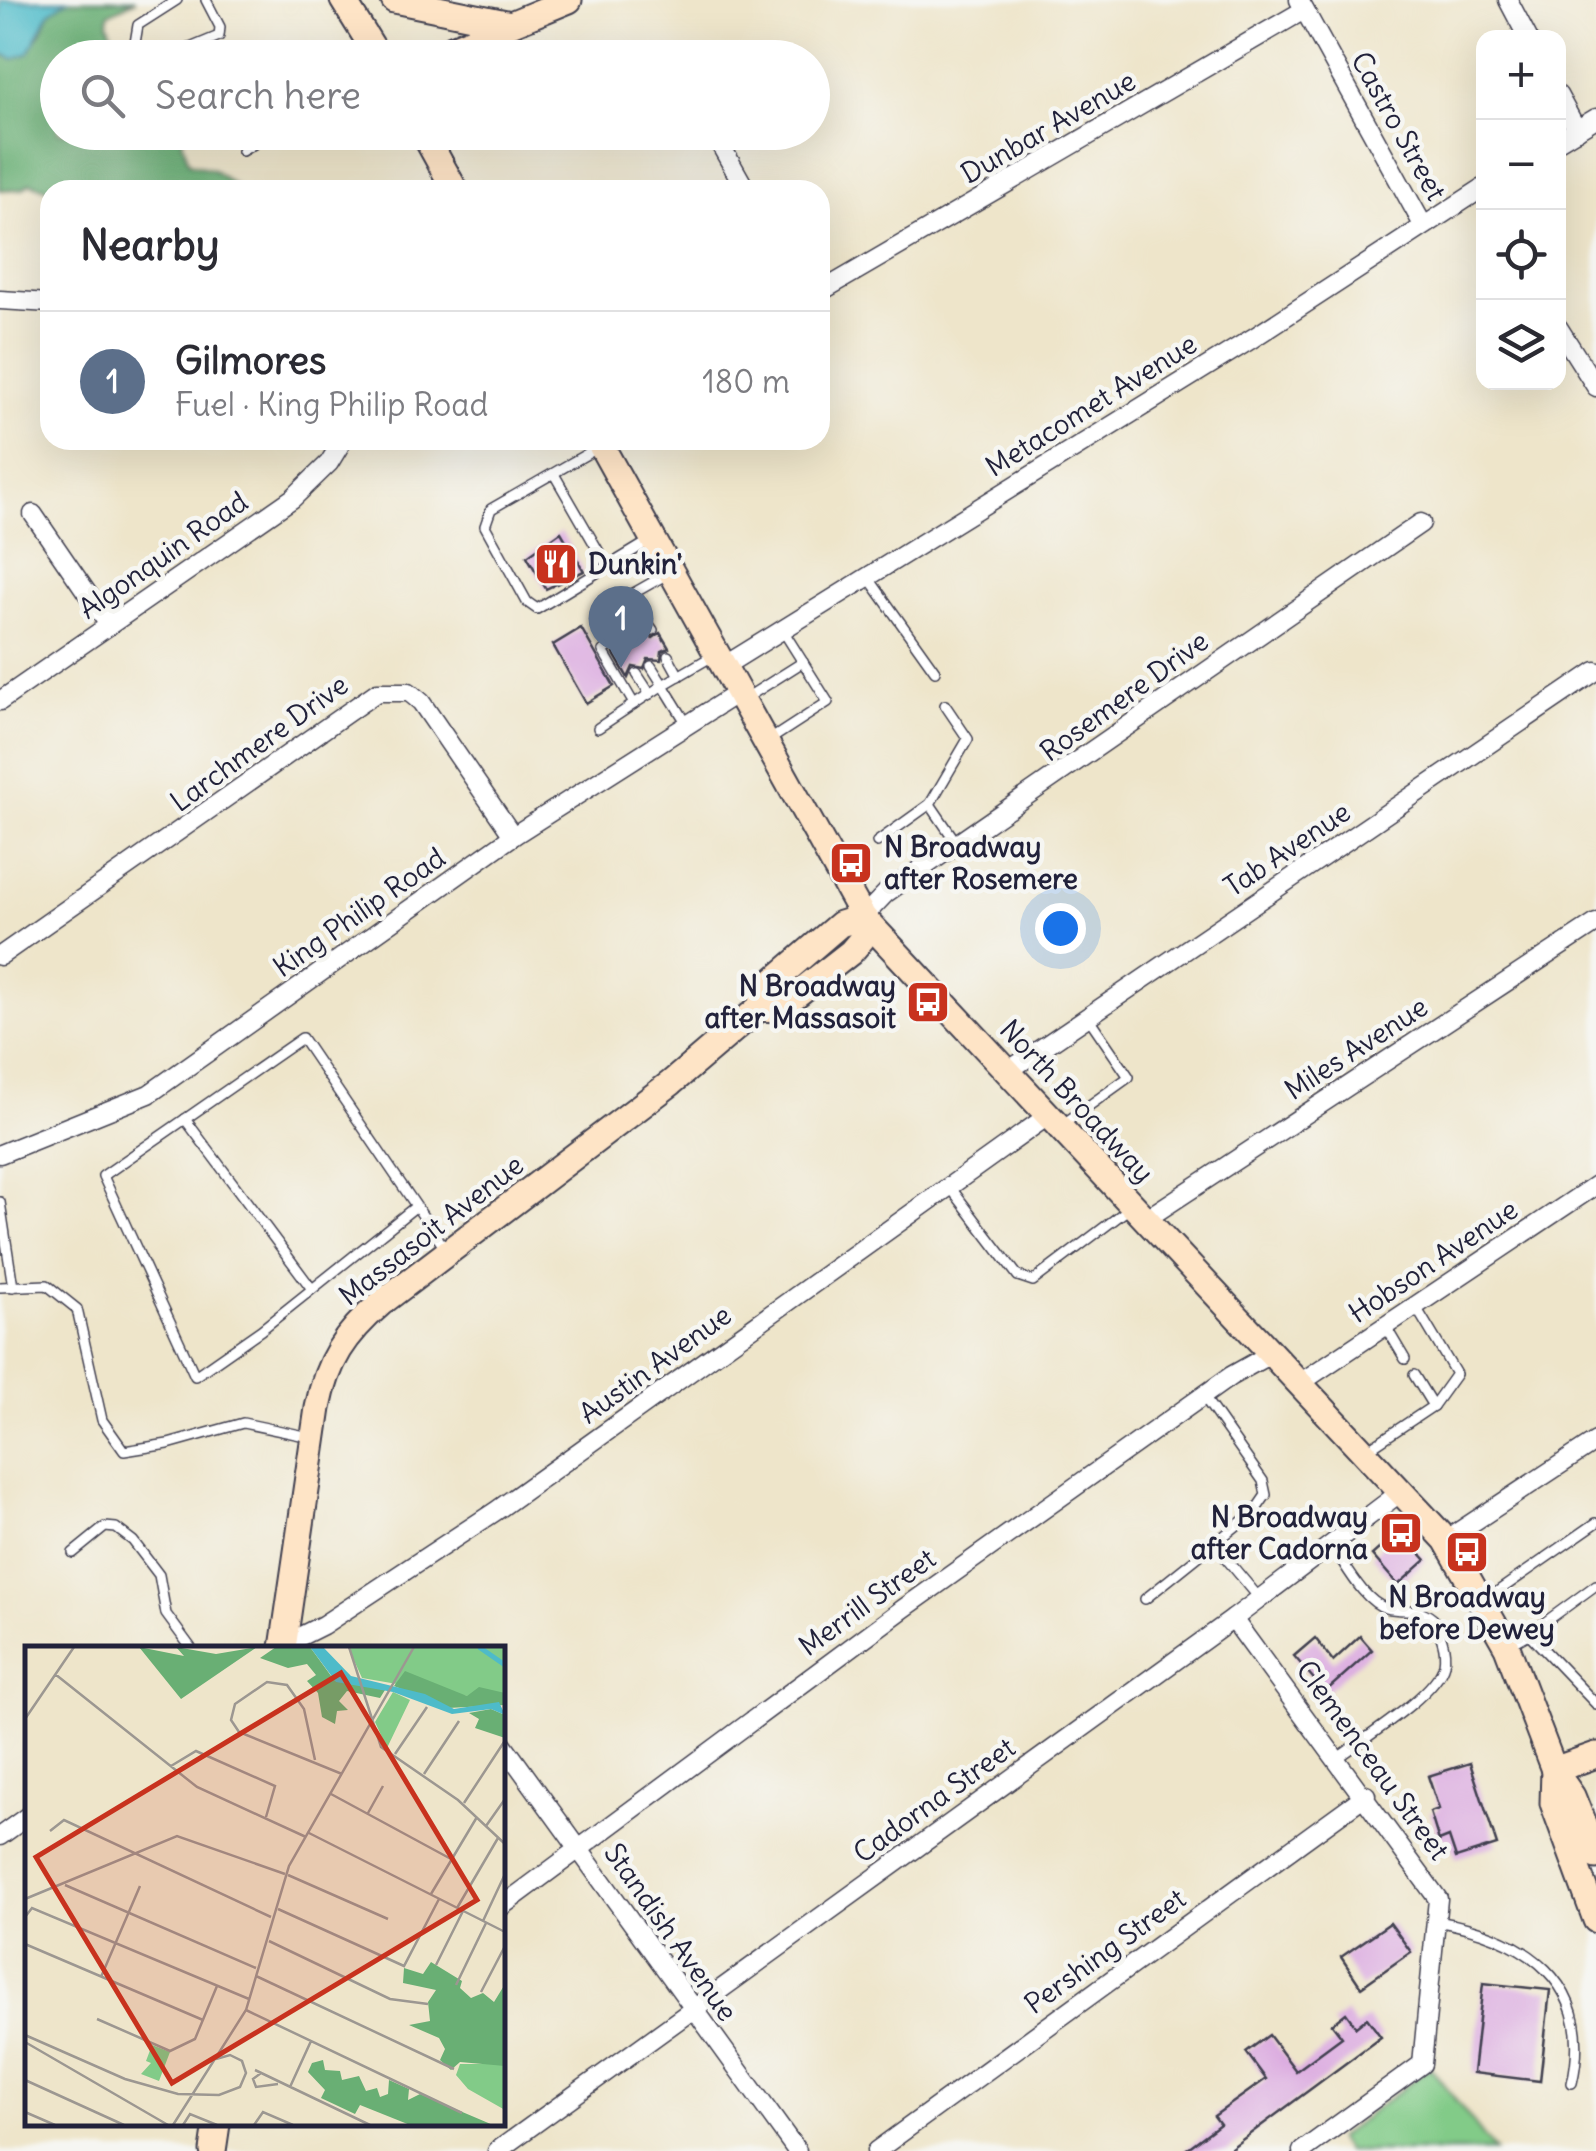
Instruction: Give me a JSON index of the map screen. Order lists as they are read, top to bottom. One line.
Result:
{"streets":{"main road":["North Broadway","Massasoit Avenue"],"street":["Castro Street","Dunbar Avenue","Metacomet Avenue","Algonquin Road","Rosemere Drive","Larchmere Drive","Tab Avenue","King Philip Road","Miles Avenue","Hobson Avenue","Austin Avenue","Merrill Street","Clemenceau Street","Cadorna Street","Standish Avenue","Pershing Street"]},"crossings":[["Castro Street","Dunbar Avenue"],["Castro Street","Metacomet Avenue"],["Metacomet Avenue","North Broadway"],["Rosemere Drive","North Broadway"],["Rosemere Drive","Massasoit Avenue"],["Larchmere Drive","King Philip Road"],["Tab Avenue","North Broadway"],["King Philip Road","North Broadway"],["Miles Avenue","North Broadway"],["North Broadway","Massasoit Avenue"],["North Broadway","Hobson Avenue"],["North Broadway","Austin Avenue"],["North Broadway","Merrill Street"],["North Broadway","Cadorna Street"],["Merrill Street","Standish Avenue"],["Clemenceau Street","Cadorna Street"],["Clemenceau Street","Pershing Street"],["Cadorna Street","Standish Avenue"]],"places":{"restaurant":["Dunkin'"],"bus stop":["N Broadway after Rosemere","N Broadway after Massasoit","N Broadway after Cadorna","N Broadway before Dewey"]},"page":{"map_buttons":["+","−"],"search":"Search here","heading":"Nearby","list":[{"mark":"1","name":"Gilmores","note":"Fuel · King Philip Road","value":"180 m"}],"pins":"1"}}
